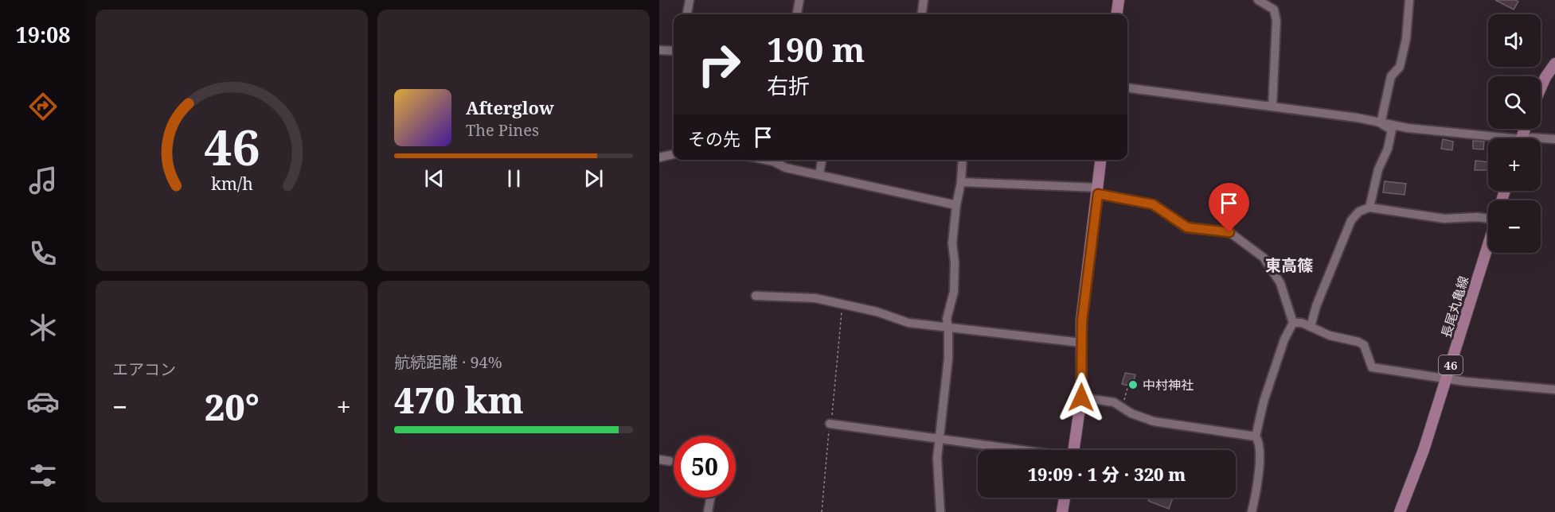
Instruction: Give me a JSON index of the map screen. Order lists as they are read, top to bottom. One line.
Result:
{"streets":{"main road":["長尾丸亀線","46"]},"districts":["東高篠"],"places":["中村神社"],"page":{"tabs":"19:08","map_buttons":["+","−"],"turn":["190 m","右折"],"song":["Afterglow","The Pines"],"then":"その先","tile":["エアコン",["航続距離 · 94%","470 km"]],"heat":["−","20°","+"],"limit":"50","trip":"19:09 · 1 分 · 320 m","gauge":["46","km/h"]}}
